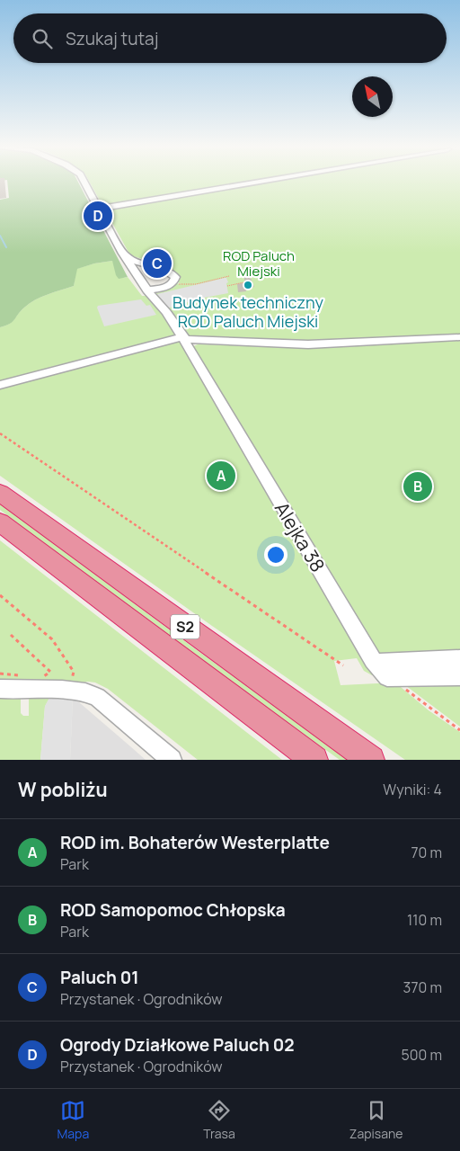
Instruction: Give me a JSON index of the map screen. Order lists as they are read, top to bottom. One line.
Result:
{"streets":{"highway":["S2"],"street":["Alejka 38"]},"parks":["ROD Paluch Miejski"],"places":["Budynek techniczny ROD Paluch Miejski"],"north":"top left","page":{"search":"Szukaj tutaj","pins":["D","C","A","B"],"heading":["W pobliżu","Wyniki: 4"],"list":[{"mark":"A","name":"ROD im. Bohaterów Westerplatte","note":"Park","value":"70 m"},{"mark":"B","name":"ROD Samopomoc Chłopska","note":"Park","value":"110 m"},{"mark":"C","name":"Paluch 01","note":"Przystanek · Ogrodników","value":"370 m"},{"mark":"D","name":"Ogrody Działkowe Paluch 02","note":"Przystanek · Ogrodników","value":"500 m"}],"nav":["Mapa","Trasa","Zapisane"]}}
